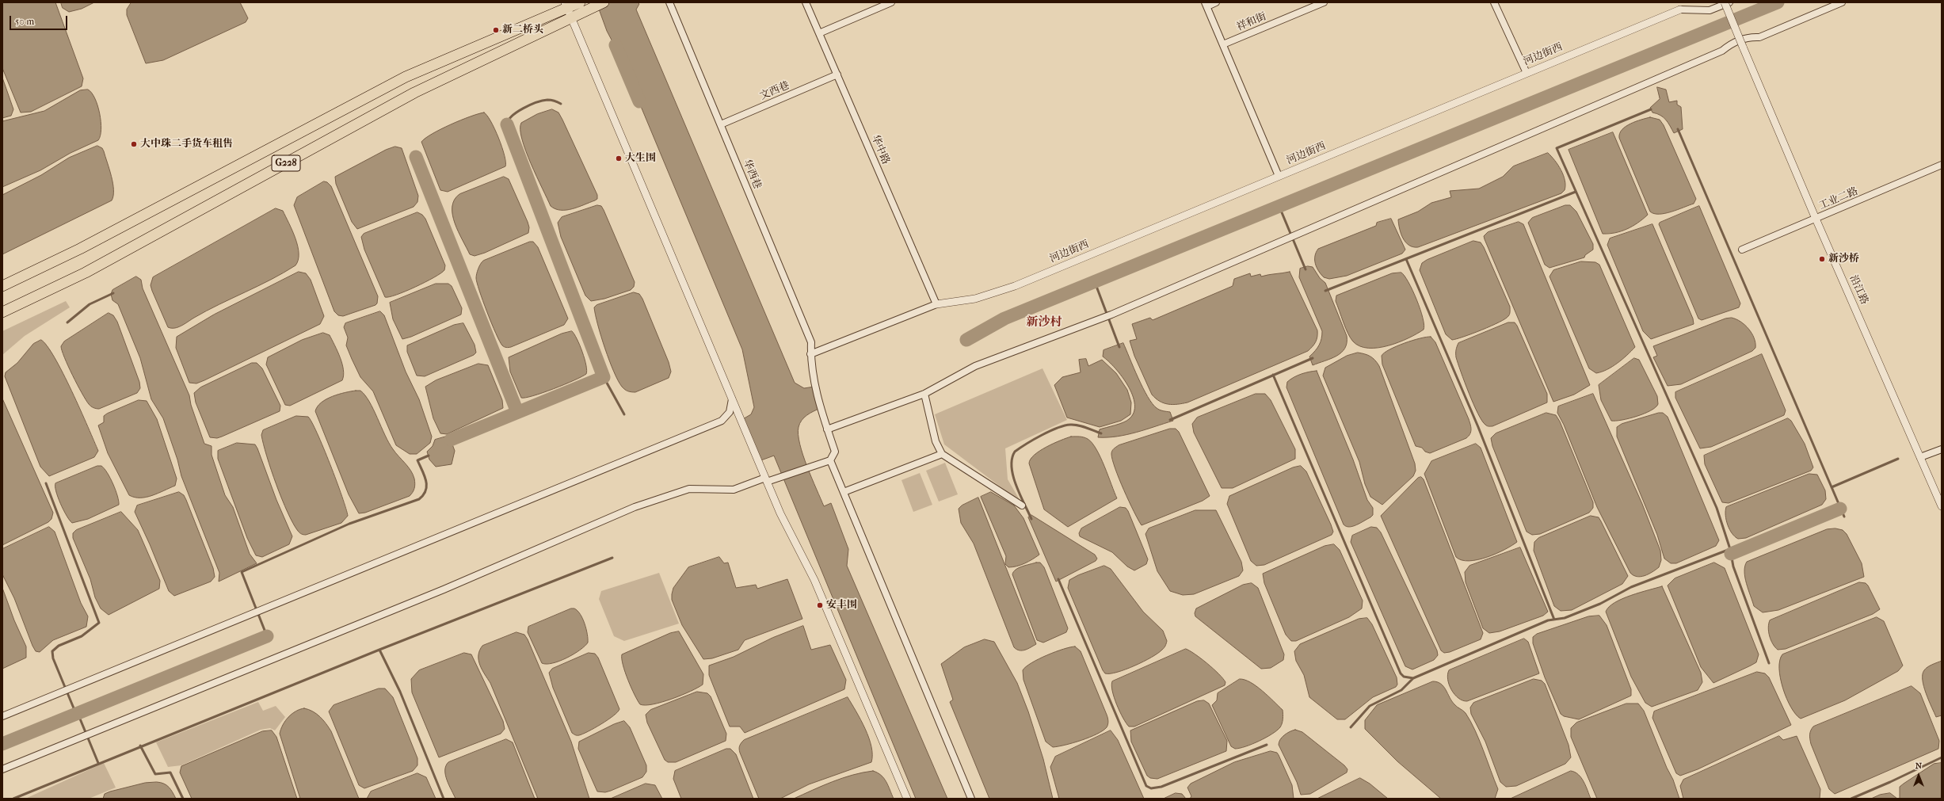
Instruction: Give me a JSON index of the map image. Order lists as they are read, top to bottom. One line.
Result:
{"streets":{"highway":["G228"],"street":["祥和街","河边街西","文西巷","华中路","华西巷","工业二路","沿江路"]},"crossings":[["河边街西","华中路"],["文西巷","华中路"],["文西巷","华西巷"],["工业二路","沿江路"]],"districts":["新沙村"],"places":["新二桥头","大中珠二手货车租售","大生围","新沙桥","安丰围"],"scale_bar":"50 m","north":"top"}
